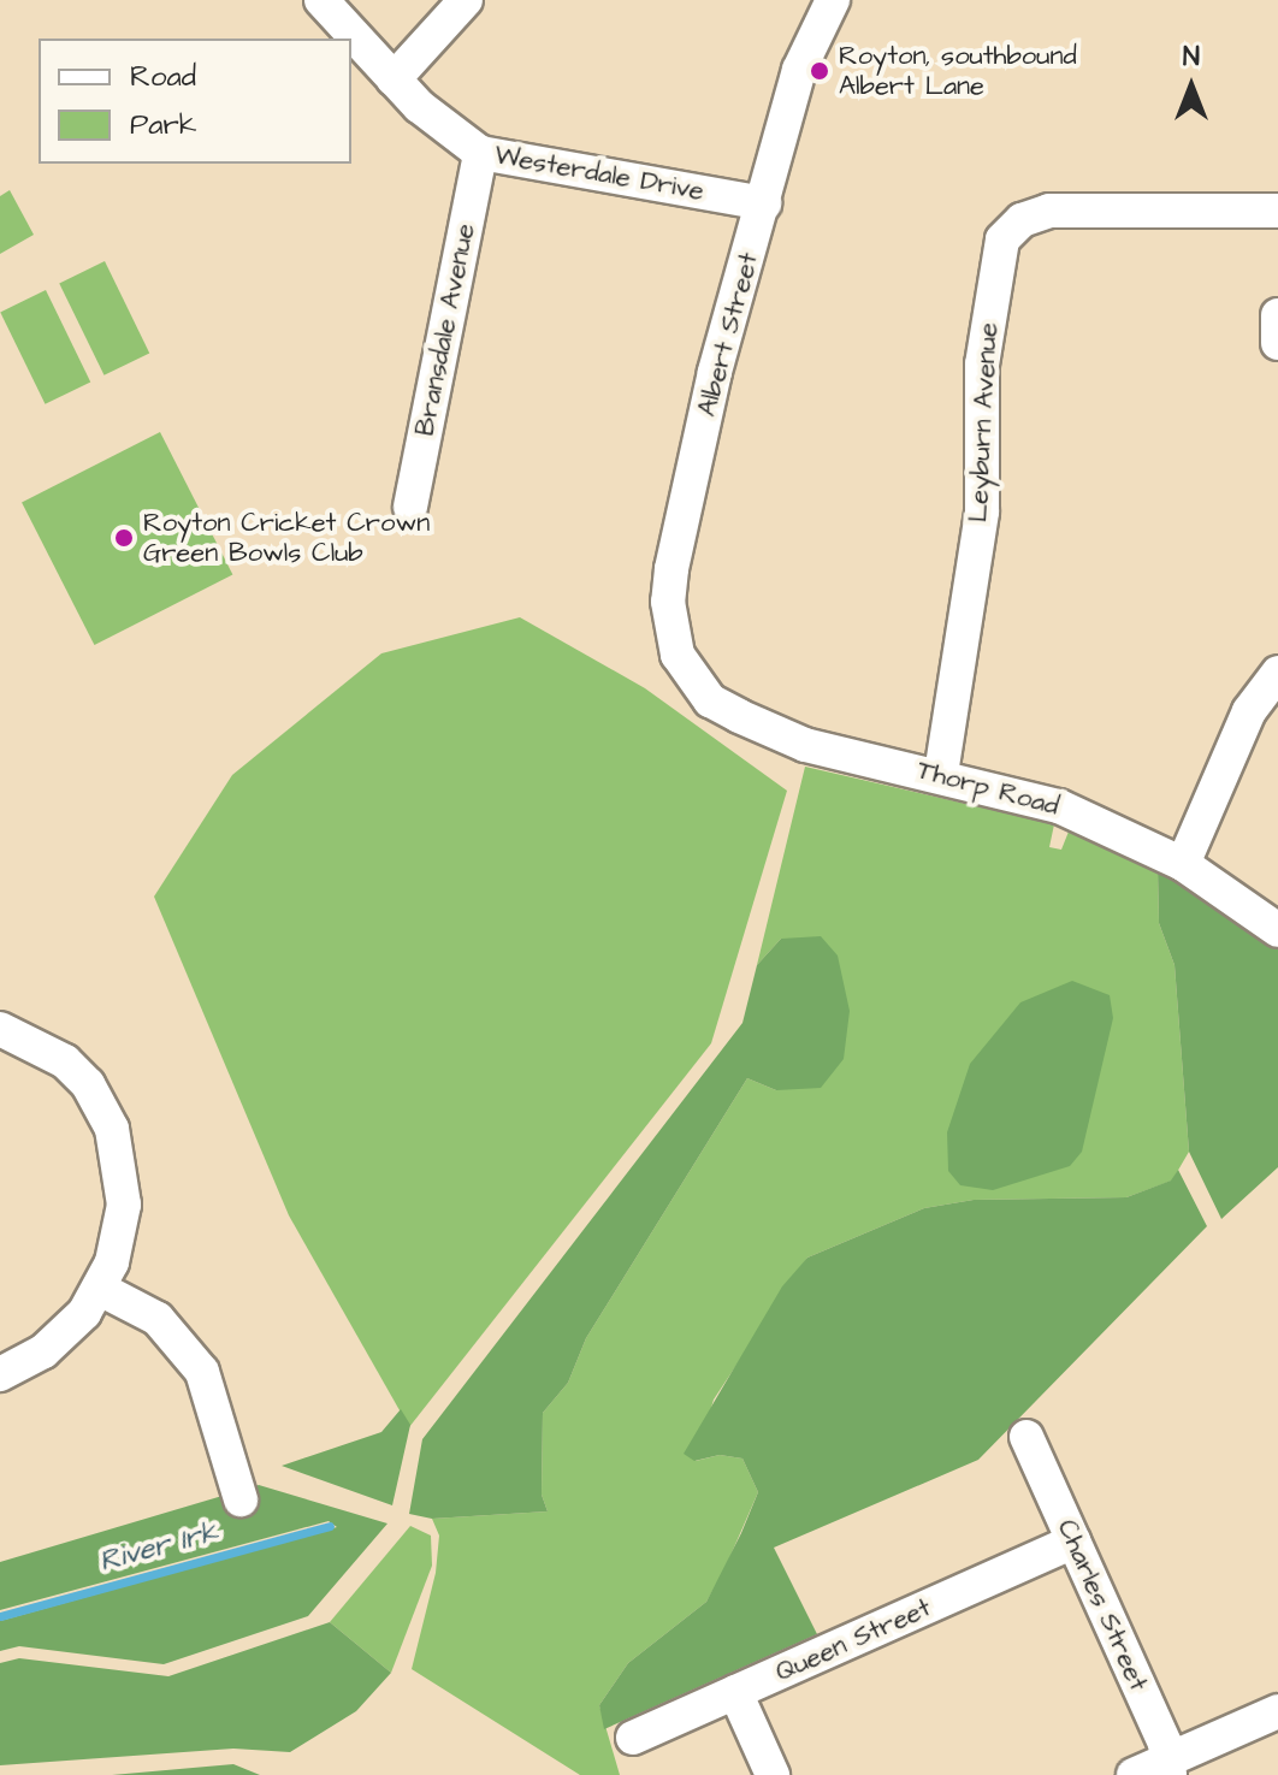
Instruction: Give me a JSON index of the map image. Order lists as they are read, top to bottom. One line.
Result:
{"streets":{"street":["Westerdale Drive","Bransdale Avenue","Albert Street","Leyburn Avenue","Thorp Road","Charles Street","Queen Street"]},"crossings":[["Westerdale Drive","Bransdale Avenue"],["Westerdale Drive","Albert Street"],["Albert Street","Thorp Road"],["Leyburn Avenue","Thorp Road"],["Charles Street","Queen Street"]],"water":["River Irk"],"places":["Royton, southbound Albert Lane","Royton Cricket Crown Green Bowls Club"],"legend":["Road","Park"],"north":"top"}
